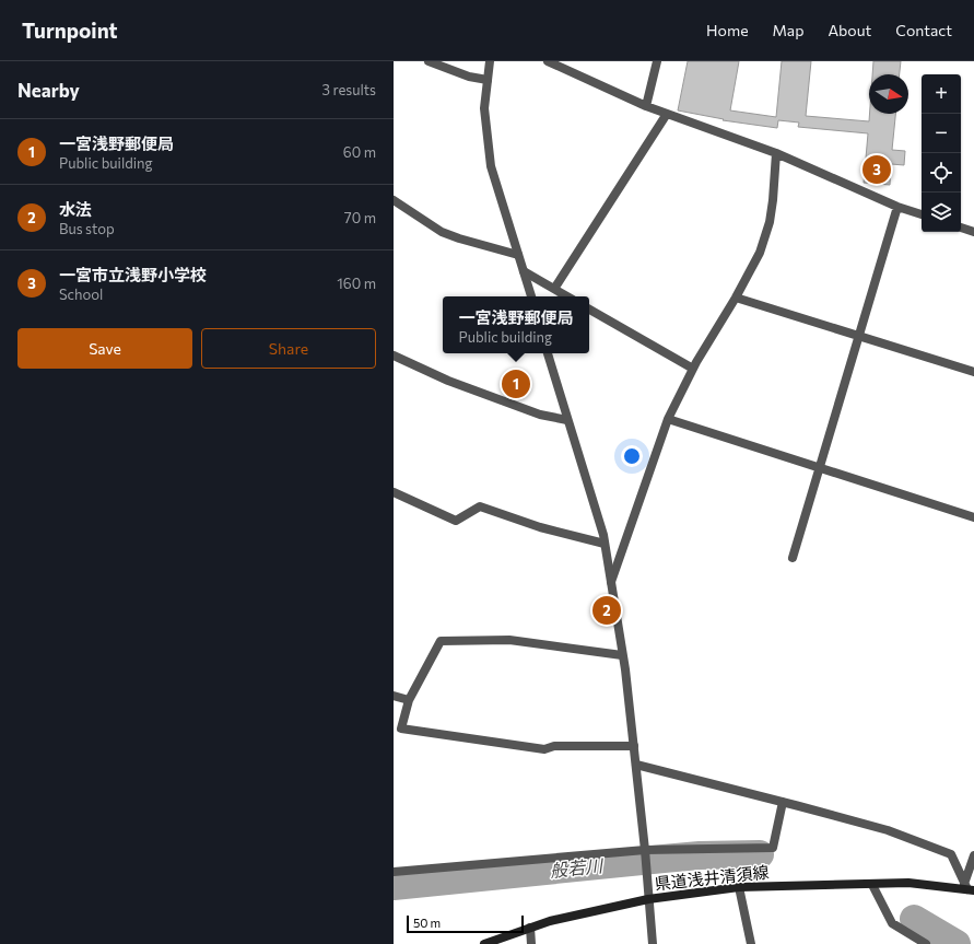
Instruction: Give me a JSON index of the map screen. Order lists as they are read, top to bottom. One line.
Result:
{"streets":{"main road":["県道浅井清須線"]},"water":["般若川"],"scale_bar":"50 m","north":"right","page":{"header":"Turnpoint","nav":["Home","Map","About","Contact"],"heading":["Nearby","3 results"],"map_buttons":["+","−"],"list":[{"mark":"1","name":"一宮浅野郵便局","note":"Public building","value":"60 m"},{"mark":"2","name":"水法","note":"Bus stop","value":"70 m"},{"mark":"3","name":"一宮市立浅野小学校","note":"School","value":"160 m"}],"pins":["3","1","2"],"popup":["一宮浅野郵便局","Public building"],"buttons":["Save","Share"],"scale":"50 m"}}
